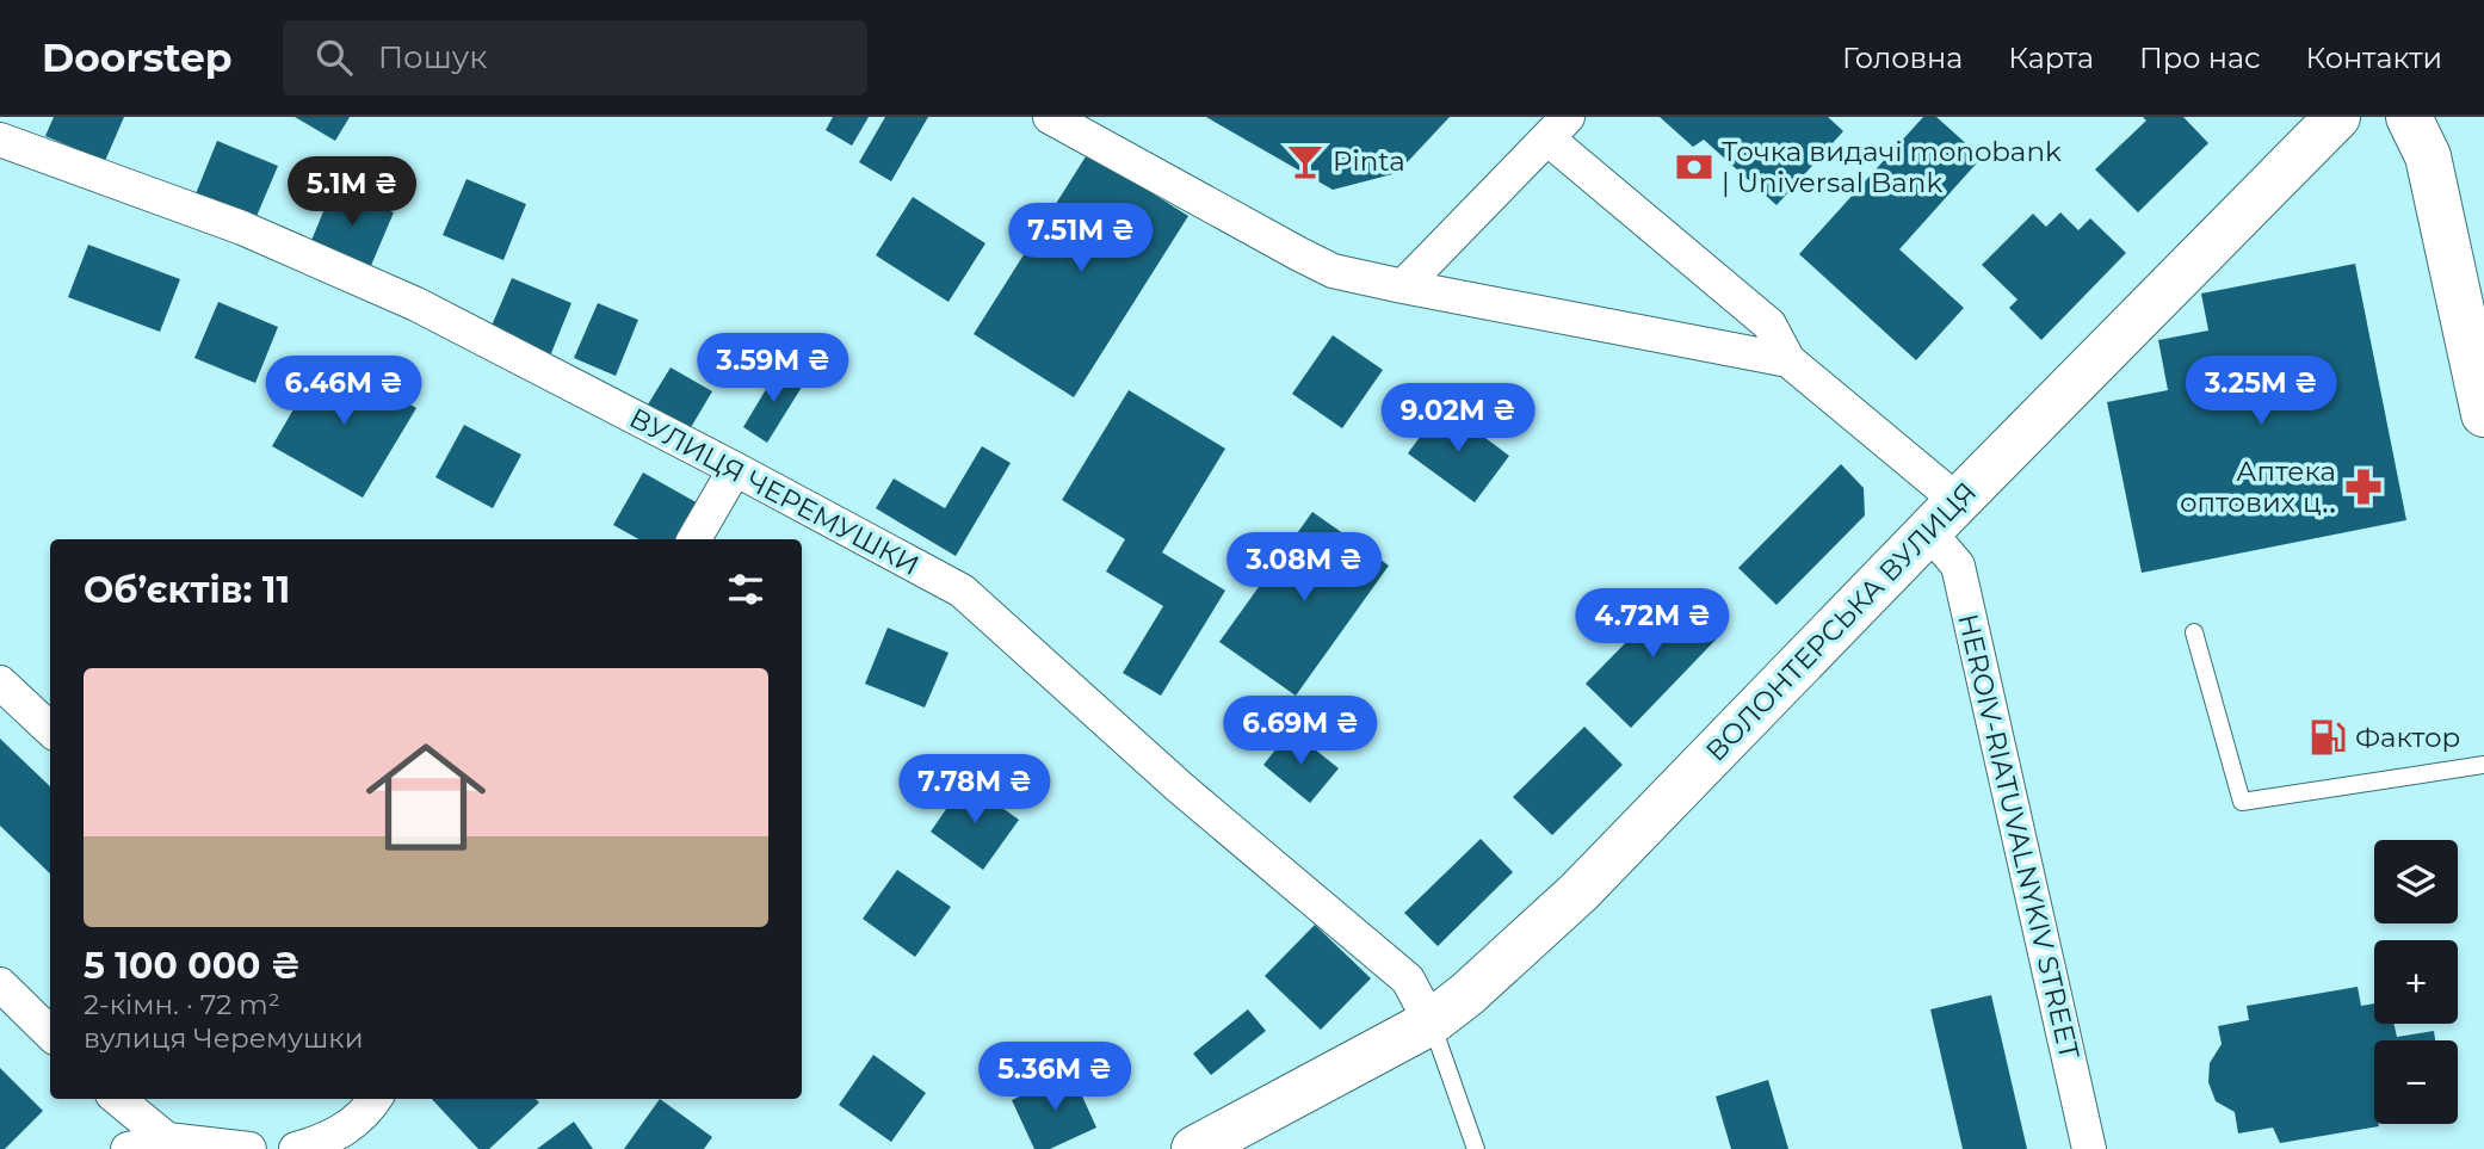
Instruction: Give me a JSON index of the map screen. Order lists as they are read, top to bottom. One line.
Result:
{"streets":{"street":["ВУЛИЦЯ ЧЕРЕМУШКИ","ВОЛОНТЕРСЬКА ВУЛИЦЯ","HEROIV-RIATUVALNYKIV STREET"]},"crossings":[["ВУЛИЦЯ ЧЕРЕМУШКИ","ВОЛОНТЕРСЬКА ВУЛИЦЯ"],["ВОЛОНТЕРСЬКА ВУЛИЦЯ","HEROIV-RIATUVALNYKIV STREET"]],"places":{"bar":["Pinta"],"bank":["Точка видачі monobank | Universal Bank"],"pharmacy":["Аптека оптових ц‥"],"fuel station":["Фактор"]},"page":{"header":"Doorstep","search":"Пошук","nav":["Головна","Карта","Про нас","Контакти"],"price":["5.1M ₴","7.51M ₴","3.59M ₴","6.46M ₴","3.25M ₴","9.02M ₴","3.08M ₴","4.72M ₴","6.69M ₴","7.78M ₴","5.36M ₴"],"heading":"Об’єктів: 11","list":[{"name":"5 100 000 ₴","note":"2-кімн. · 72 m² · вулиця Черемушки"}],"map_buttons":["+","−"]}}
